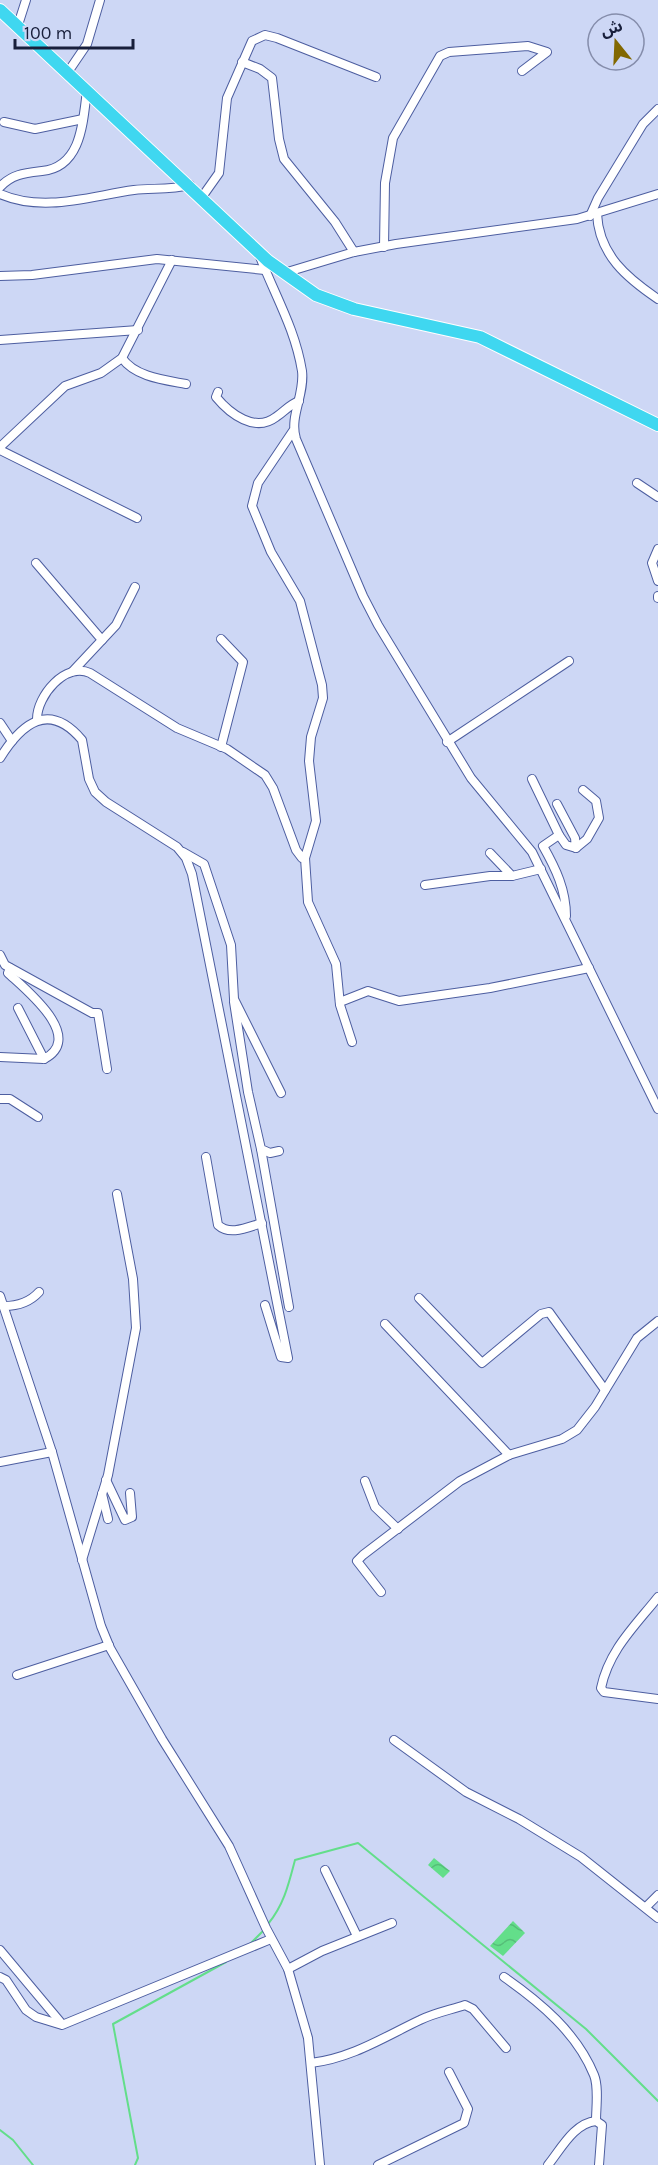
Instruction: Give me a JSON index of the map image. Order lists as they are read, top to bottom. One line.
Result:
{"scale_bar":"100 m","north":"top"}
